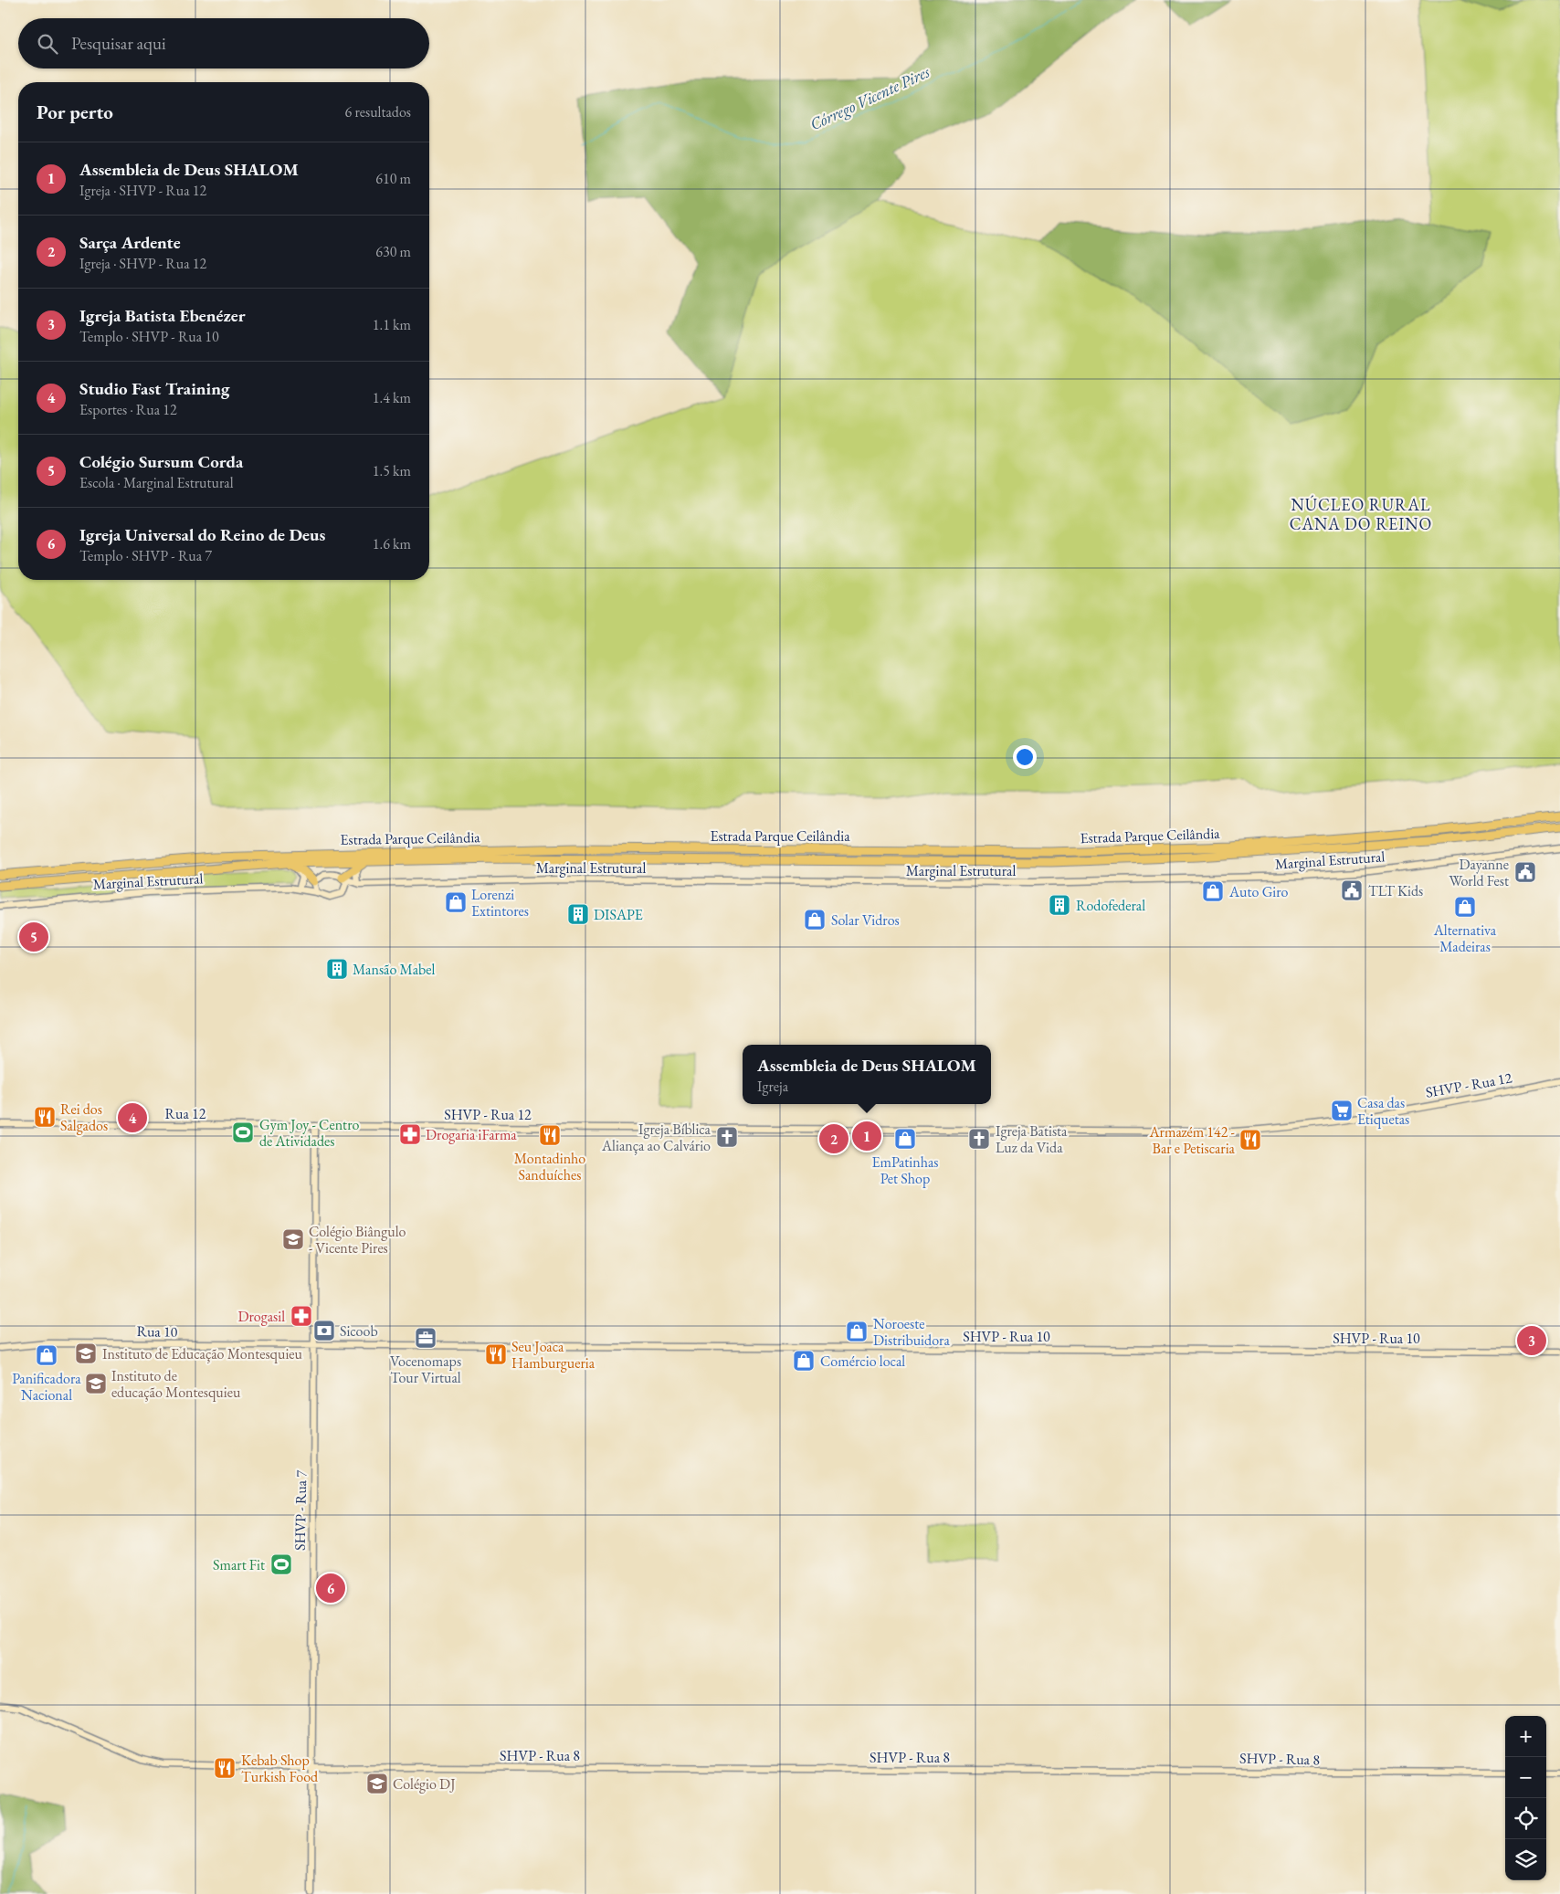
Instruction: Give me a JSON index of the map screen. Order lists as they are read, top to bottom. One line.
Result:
{"streets":{"highway":["Estrada Parque Ceilândia"],"street":["Marginal Estrutural","SHVP - Rua 12","Rua 12","Rua 10","SHVP - Rua 10","SHVP - Rua 7","SHVP - Rua 8"]},"crossings":[["SHVP - Rua 12","Rua 12"],["SHVP - Rua 12","SHVP - Rua 7"],["Rua 12","SHVP - Rua 7"],["Rua 10","SHVP - Rua 10"],["Rua 10","SHVP - Rua 7"],["SHVP - Rua 10","SHVP - Rua 7"],["SHVP - Rua 7","SHVP - Rua 8"]],"districts":["NÚCLEO RURAL CANA DO REINO"],"water":["Córrego Vicente Pires"],"places":{"public building":["Dayanne World Fest","TLT Kids"],"shop":["Auto Giro","Lorenzi Extintores","Alternativa Madeiras","Solar Vidros","EmPatinhas Pet Shop","Noroeste Distribuidora","Panificadora Nacional","Comércio local"],"building":["Rodofederal","DISAPE","Mansão Mabel"],"supermarket":["Casa das Etiquetas"],"restaurant":["Rei dos Salgados","Montadinho Sanduíches","Armazém 142 - Bar e Petiscaria","Seu Joaca Hamburgueria","Kebab Shop Turkish Food"],"sports":["Gym Joy - Centro de Atividades","Smart Fit"],"pharmacy":["Drogaria iFarma","Drogasil"],"church":["Igreja Bíblica Aliança ao Calvário","Igreja Batista Luz da Vida"],"school or university":["Colégio Biângulo - Vicente Pires","Instituto de Educação Montesquieu","Instituto de educação Montesquieu","Colégio DJ"],"bank":["Sicoob"],"office":["Vocenomaps Tour Virtual"]},"page":{"search":"Pesquisar aqui","heading":["Por perto","6 resultados"],"list":[{"mark":"1","name":"Assembleia de Deus SHALOM","note":"Igreja · SHVP - Rua 12","value":"610 m"},{"mark":"2","name":"Sarça Ardente","note":"Igreja · SHVP - Rua 12","value":"630 m"},{"mark":"3","name":"Igreja Batista Ebenézer","note":"Templo · SHVP - Rua 10","value":"1.1 km"},{"mark":"4","name":"Studio Fast Training","note":"Esportes · Rua 12","value":"1.4 km"},{"mark":"5","name":"Colégio Sursum Corda","note":"Escola · Marginal Estrutural","value":"1.5 km"},{"mark":"6","name":"Igreja Universal do Reino de Deus","note":"Templo · SHVP - Rua 7","value":"1.6 km"}],"pins":["5","4","1","2","3","6"],"popup":["Assembleia de Deus SHALOM","Igreja"],"map_buttons":["+","−"]}}
